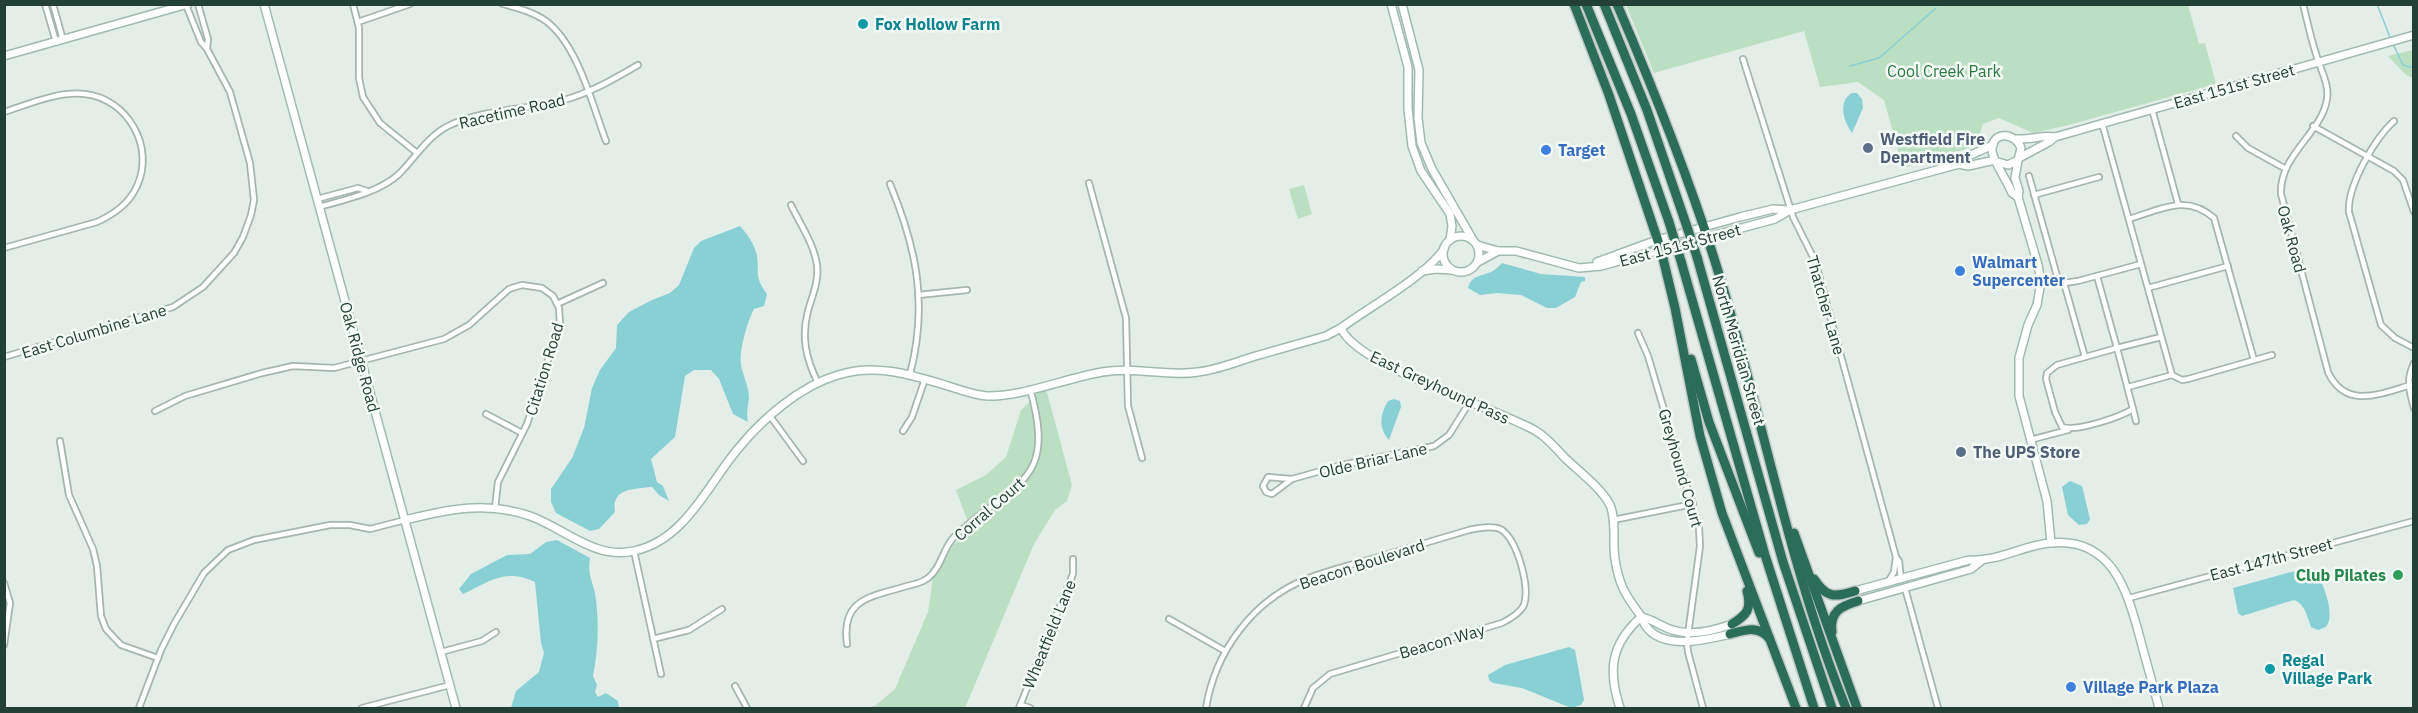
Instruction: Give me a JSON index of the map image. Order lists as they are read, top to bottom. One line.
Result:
{"streets":{"highway":["North Meridian Street"],"street":["East 151st Street","Racetime Road","Oak Road","Thatcher Lane","East Columbine Lane","Oak Ridge Road","Citation Road","East Greyhound Pass","Olde Briar Lane","Greyhound Court","Corral Court","East 147th Street","Beacon Boulevard","Wheatfield Lane","Beacon Way"]},"crossings":[["East 151st Street","Oak Road"],["East 151st Street","Thatcher Lane"],["Racetime Road","Oak Ridge Road"],["Oak Ridge Road","Citation Road"],["East Greyhound Pass","Olde Briar Lane"],["East Greyhound Pass","Greyhound Court"],["Beacon Boulevard","Beacon Way"]],"parks":["Cool Creek Park"],"places":["Fox Hollow Farm","Westfield Fire Department","Target","Walmart Supercenter","The UPS Store","Club Pilates","Regal Village Park","Village Park Plaza"]}
